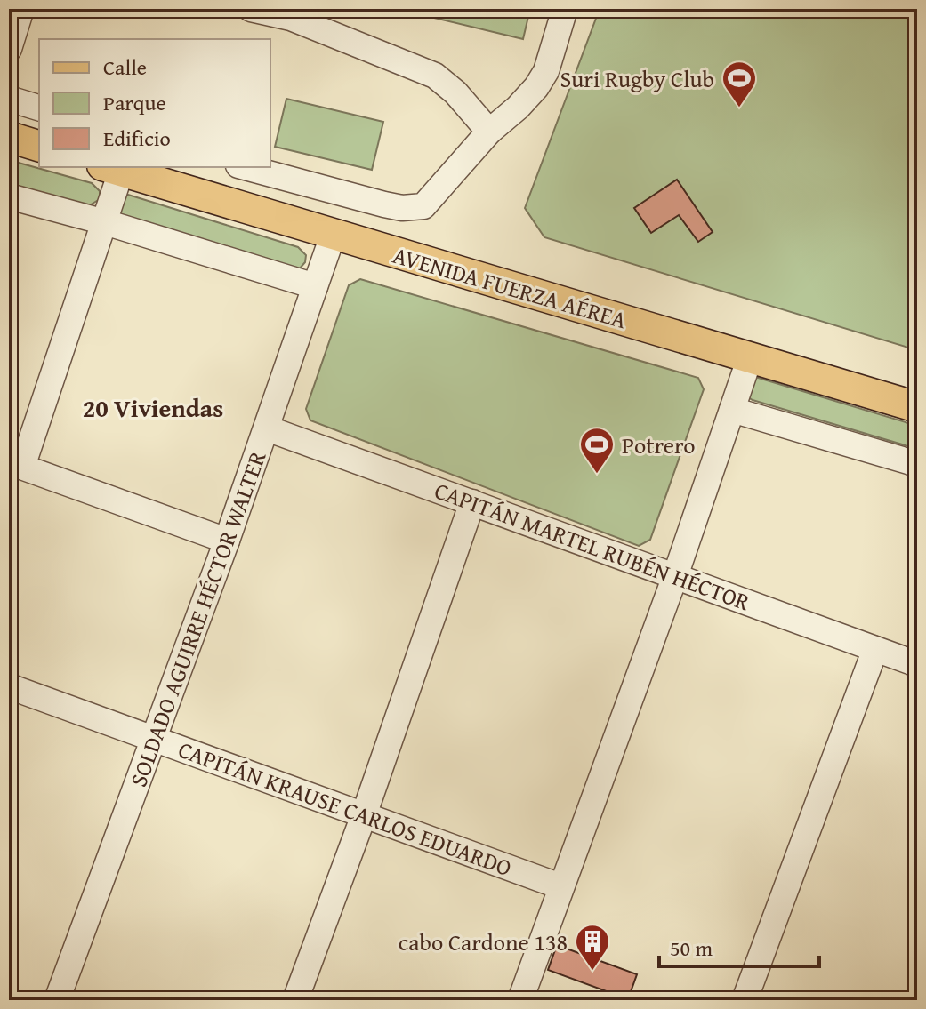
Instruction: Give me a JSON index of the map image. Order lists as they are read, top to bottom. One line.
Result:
{"streets":{"main road":["AVENIDA FUERZA AÉREA"],"street":["CAPITÁN MARTEL RUBÉN HÉCTOR","SOLDADO AGUIRRE HÉCTOR WALTER","CAPITÁN KRAUSE CARLOS EDUARDO"]},"crossings":[["AVENIDA FUERZA AÉREA","SOLDADO AGUIRRE HÉCTOR WALTER"],["CAPITÁN MARTEL RUBÉN HÉCTOR","SOLDADO AGUIRRE HÉCTOR WALTER"],["SOLDADO AGUIRRE HÉCTOR WALTER","CAPITÁN KRAUSE CARLOS EDUARDO"]],"districts":["20 Viviendas"],"places":{"sports":["Suri Rugby Club","Potrero"],"building":["cabo Cardone 138"]},"legend":["Calle","Parque","Edificio"],"scale_bar":"50 m"}
